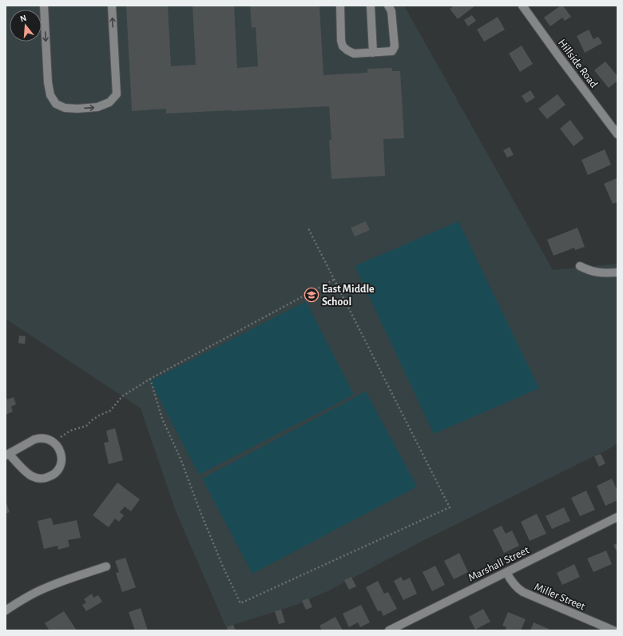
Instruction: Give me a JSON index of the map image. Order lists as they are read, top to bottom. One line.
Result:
{"streets":{"street":["Hillside Road","Marshall Street","Miller Street"]},"crossings":[["Marshall Street","Miller Street"]],"places":{"school or university":["East Middle School"]},"north":"top"}
